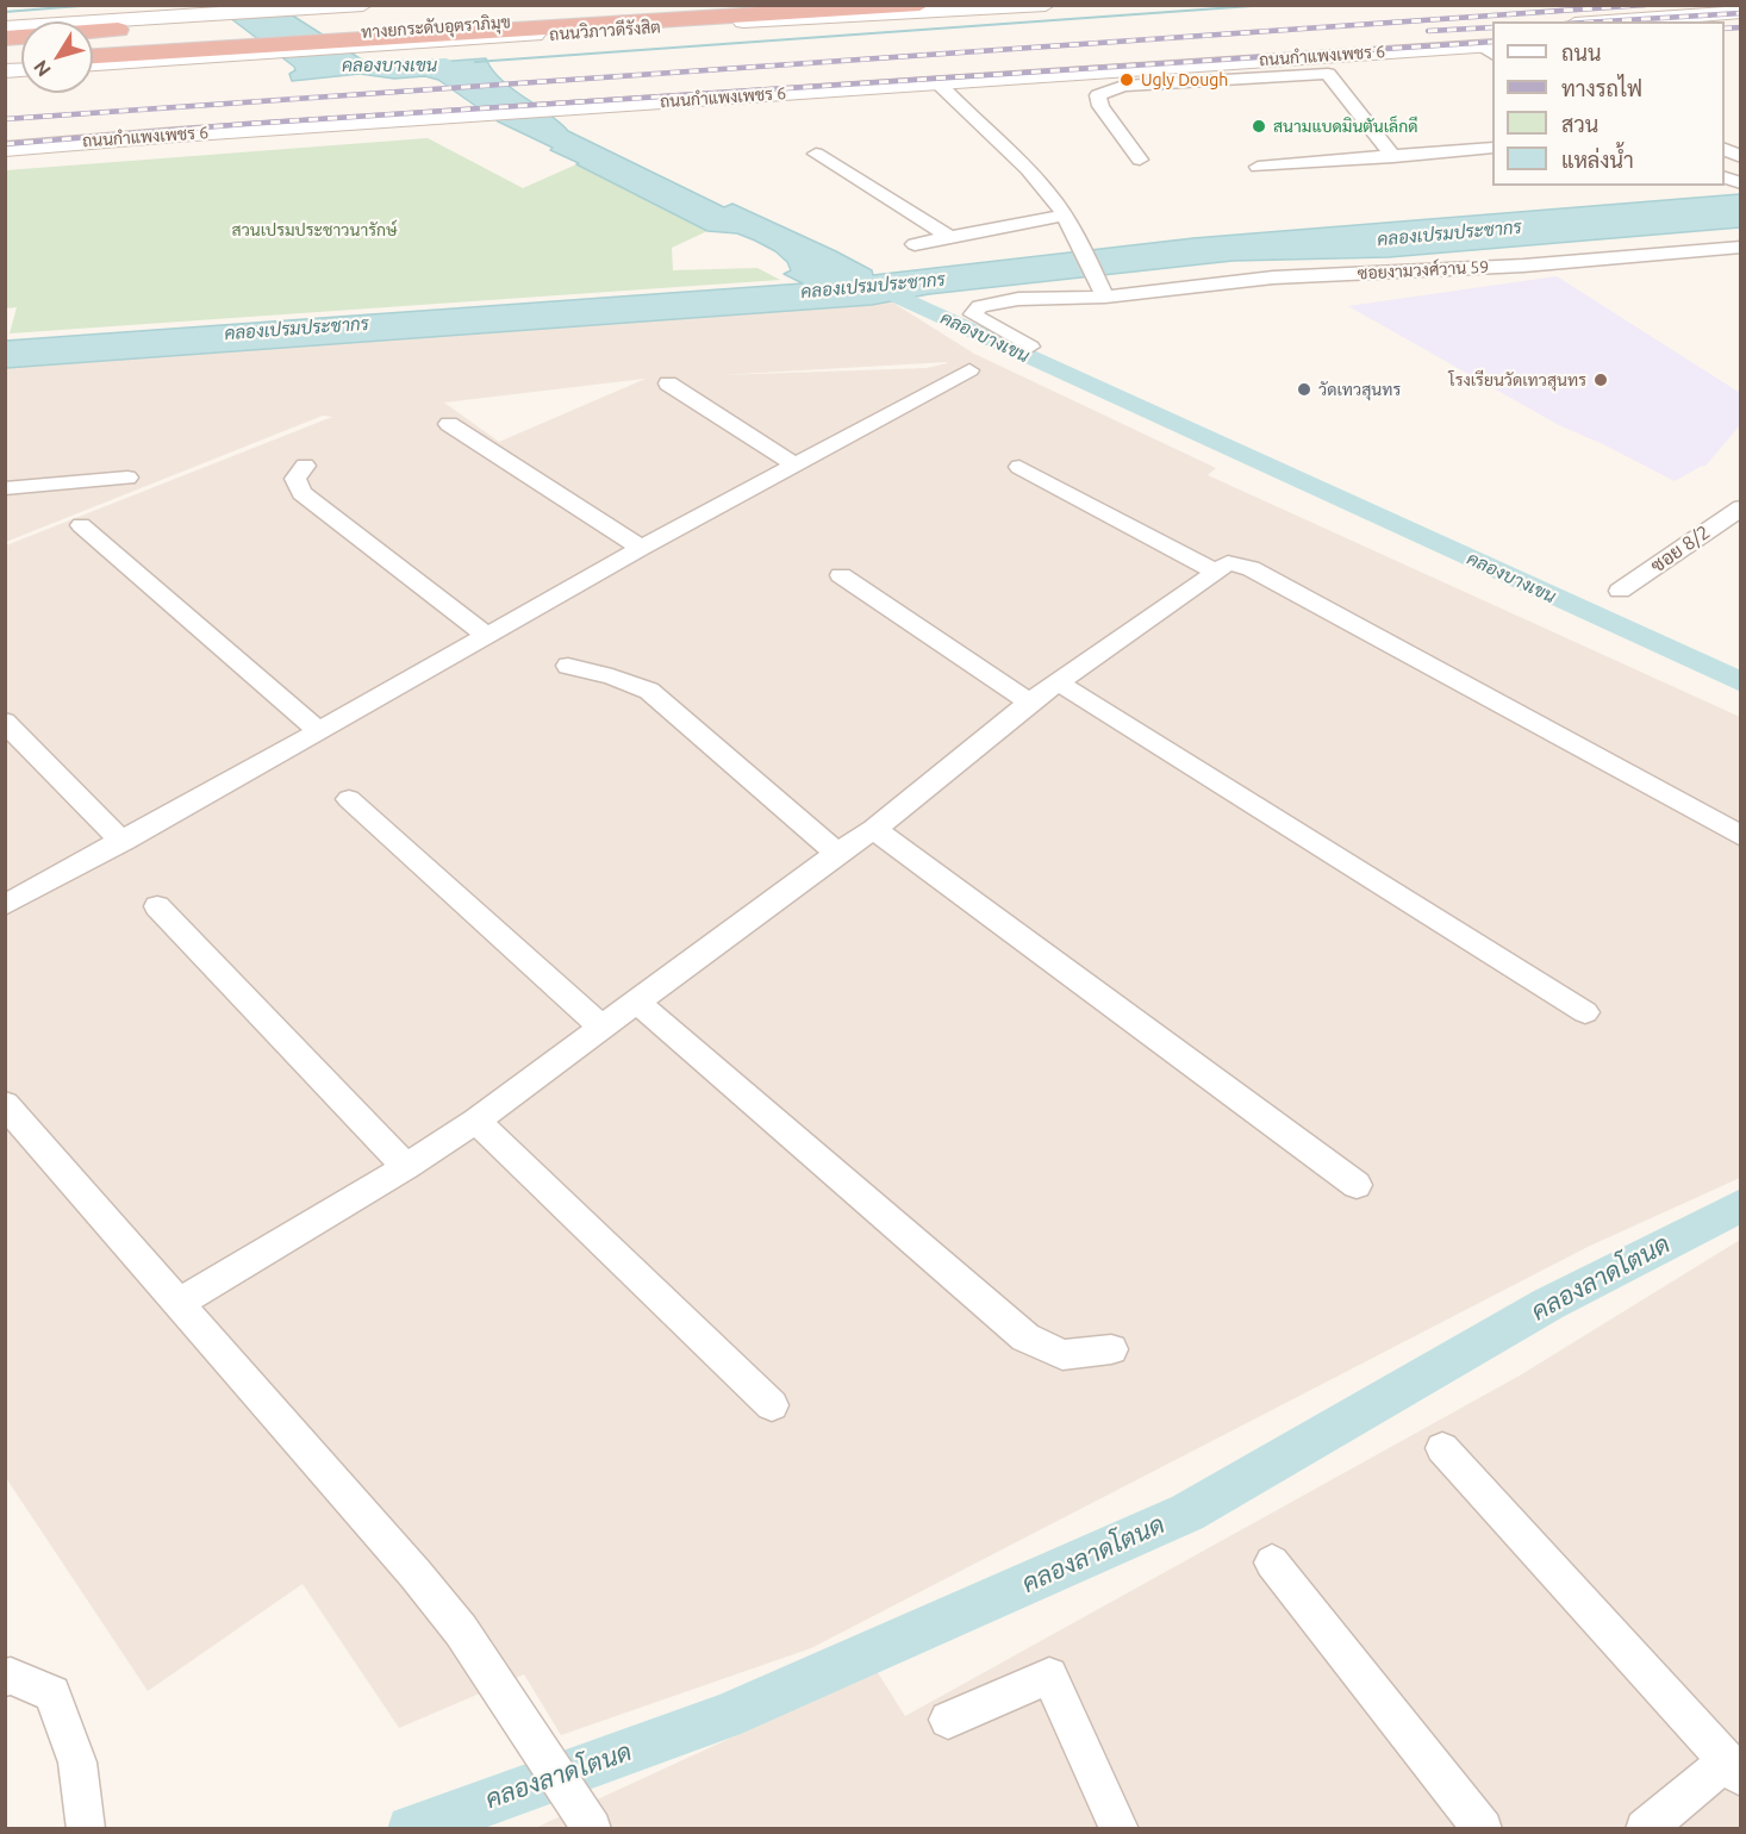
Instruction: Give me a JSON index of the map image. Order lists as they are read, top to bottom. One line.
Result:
{"streets":{"highway":["ทางยกระดับอุตราภิมุข","ถนนวิภาวดีรังสิต"],"street":["ถนนกำแพงเพชร 6","ซอยงามวงศ์วาน 59","ซอย 8/2"]},"water":["คลองบางเขน","คลองเปรมประชากร","คลองลาดโตนด"],"parks":["สวนเปรมประชาวนารักษ์"],"places":["Ugly Dough","สนามแบดมินตันเล็กดี","โรงเรียนวัดเทวสุนทร","วัดเทวสุนทร"],"legend":["ถนน","ทางรถไฟ","สวน","แหล่งน้ำ"],"north":"bottom left"}
